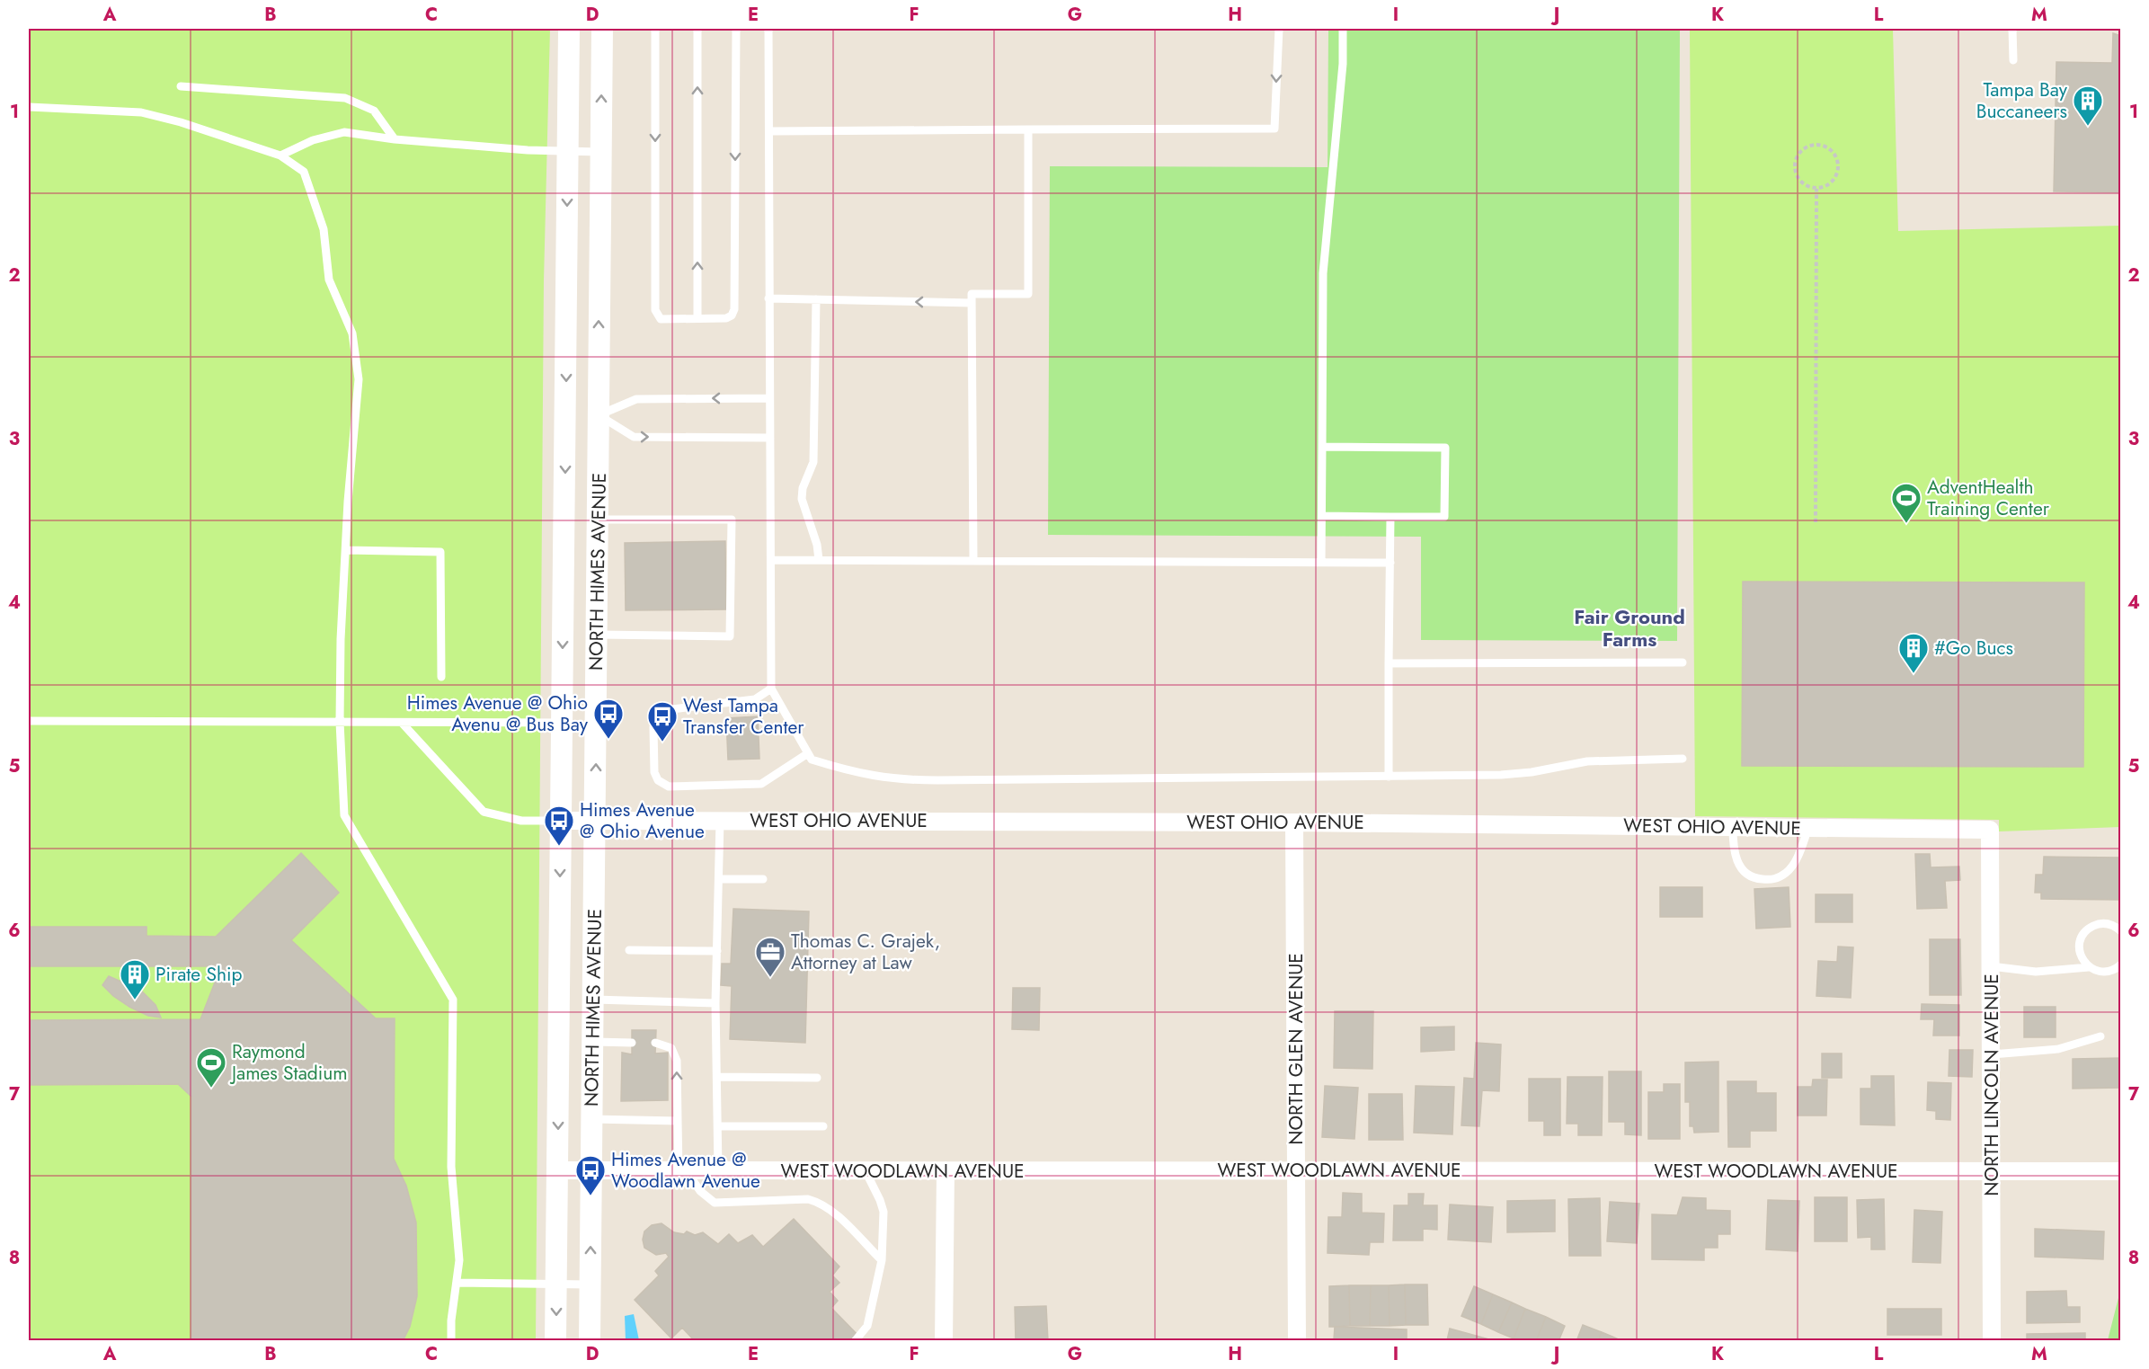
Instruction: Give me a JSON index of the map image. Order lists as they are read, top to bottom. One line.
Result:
{"streets":{"street":["NORTH HIMES AVENUE","WEST OHIO AVENUE","NORTH GLEN AVENUE","NORTH LINCOLN AVENUE","WEST WOODLAWN AVENUE"]},"crossings":[["NORTH HIMES AVENUE","WEST OHIO AVENUE"],["NORTH HIMES AVENUE","WEST WOODLAWN AVENUE"],["WEST OHIO AVENUE","NORTH GLEN AVENUE"],["WEST OHIO AVENUE","NORTH LINCOLN AVENUE"],["NORTH GLEN AVENUE","WEST WOODLAWN AVENUE"],["NORTH LINCOLN AVENUE","WEST WOODLAWN AVENUE"]],"districts":["Fair Ground Farms"],"places":{"building":["Tampa Bay Buccaneers","#Go Bucs","Pirate Ship"],"sports":["AdventHealth Training Center","Raymond James Stadium"],"bus stop":["Himes Avenue @ Ohio Avenu @ Bus Bay","West Tampa Transfer Center","Himes Avenue @ Ohio Avenue","Himes Avenue @ Woodlawn Avenue"],"office":["Thomas C. Grajek, Attorney at Law"]},"grid":{"columns":["A","B","C","D","E","F","G","H","I","J","K","L","M"],"rows":["1","2","3","4","5","6","7","8"]}}
